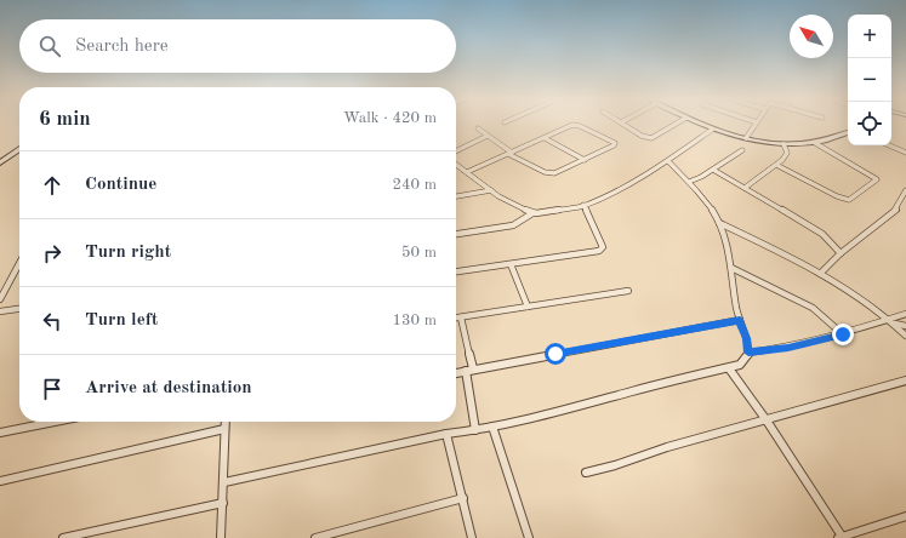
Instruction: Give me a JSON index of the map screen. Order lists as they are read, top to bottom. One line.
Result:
{"north":"top left","page":{"map_buttons":["+","−"],"search":"Search here","heading":["6 min","Walk · 420 m"],"list":[["Continue","240 m"],["Turn right","50 m"],["Turn left","130 m"],"Arrive at destination"]}}
